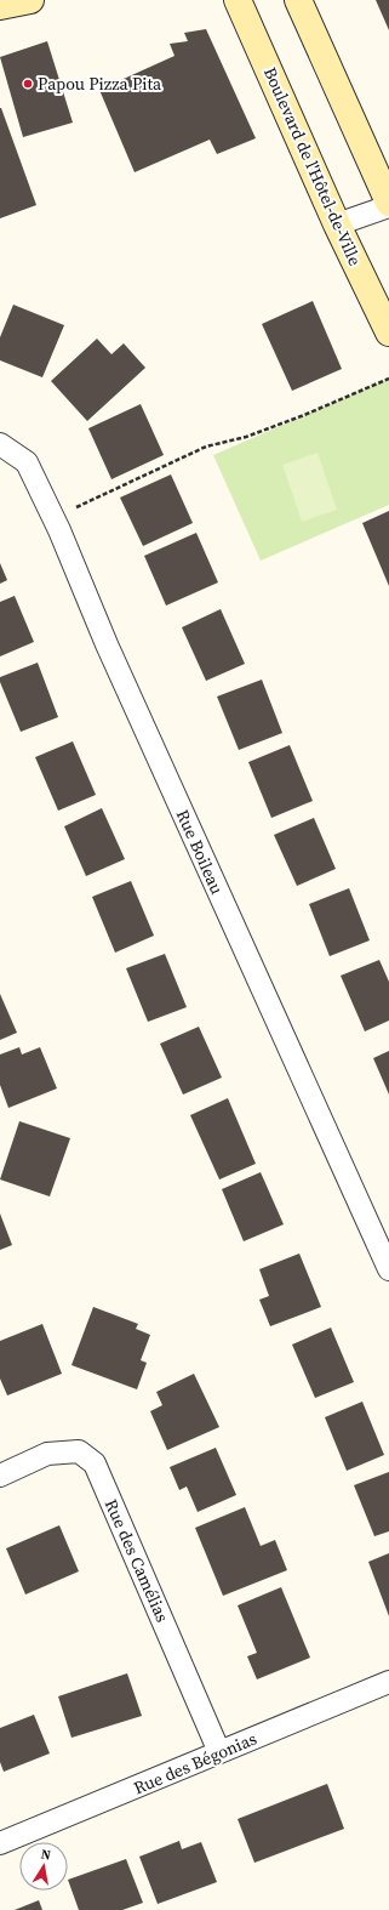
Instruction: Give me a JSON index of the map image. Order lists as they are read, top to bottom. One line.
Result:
{"streets":{"street":["Boulevard de l'Hôtel-de-Ville","Rue Boileau","Rue des Camélias","Rue des Bégonias"]},"crossings":[["Rue des Camélias","Rue des Bégonias"]],"places":["Papou Pizza Pita"],"north":"top"}
